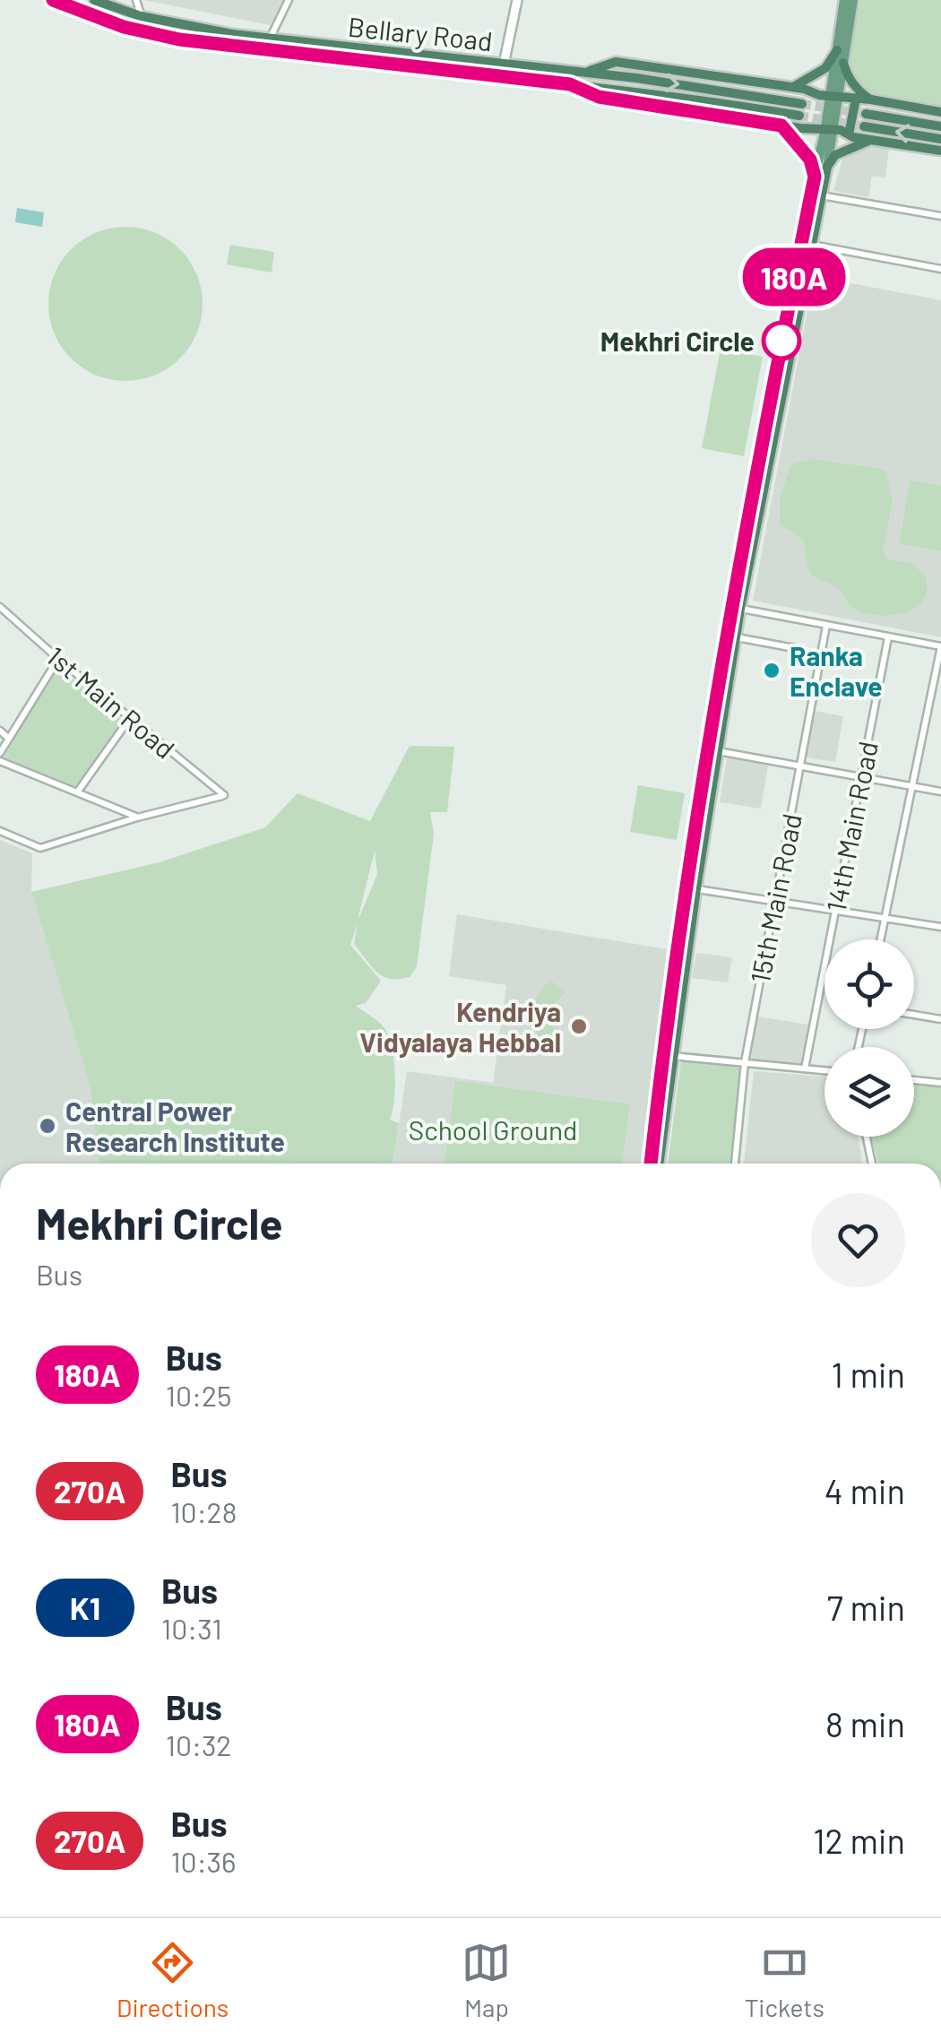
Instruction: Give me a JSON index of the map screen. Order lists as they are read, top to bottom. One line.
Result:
{"streets":{"highway":["Bellary Road"],"street":["1st Main Road","14th Main Road","15th Main Road"]},"parks":["School Ground"],"places":["Mekhri Circle","Ranka Enclave","Kendriya Vidyalaya Hebbal","Central Power Research Institute"],"lines":["bus line 180A"],"page":{"on_map":"180A","heading":["Mekhri Circle","Bus"],"list":[{"mark":"180A","name":"Bus","note":"10:25","value":"1 min"},{"mark":"270A","name":"Bus","note":"10:28","value":"4 min"},{"mark":"K1","name":"Bus","note":"10:31","value":"7 min"},{"mark":"180A","name":"Bus","note":"10:32","value":"8 min"},{"mark":"270A","name":"Bus","note":"10:36","value":"12 min"}],"tabs":["Directions","Map","Tickets"]}}
